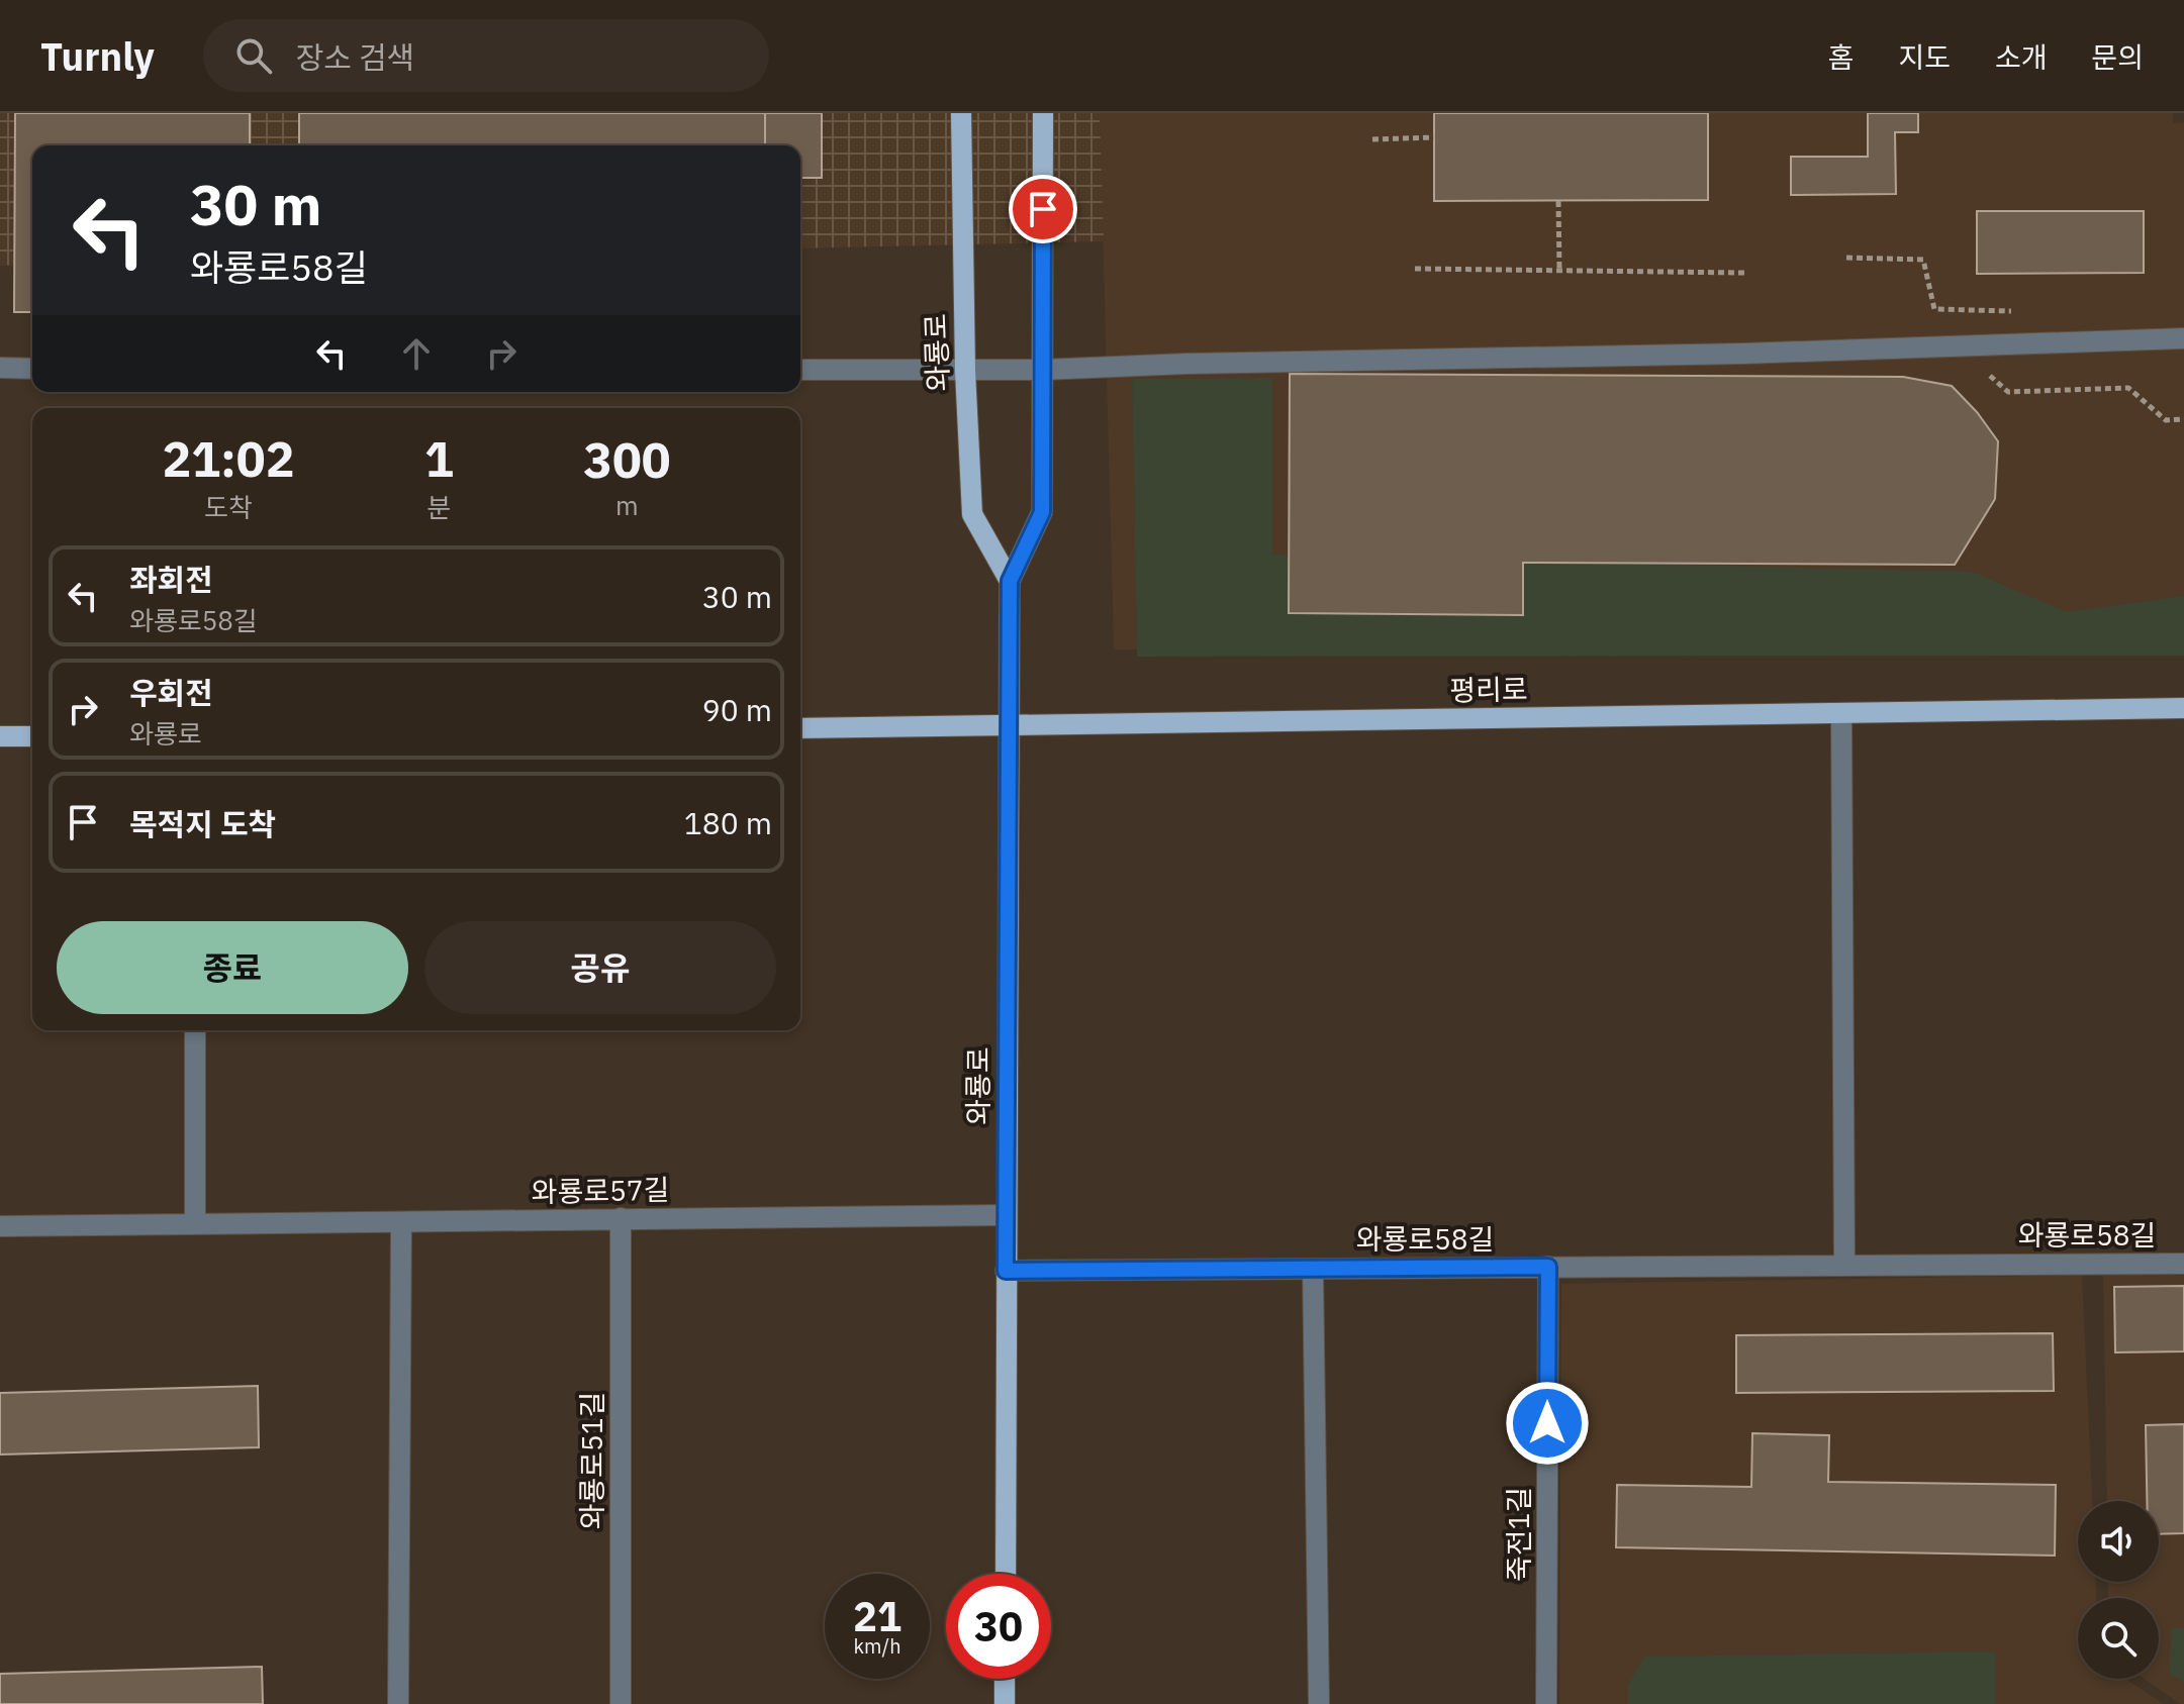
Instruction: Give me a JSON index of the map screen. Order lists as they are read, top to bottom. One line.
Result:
{"streets":{"main road":["와룡로","평리로"],"street":["와룡로57길","와룡로58길","와룡로51길","죽전1길"]},"crossings":[["와룡로","평리로"],["와룡로","와룡로57길"],["와룡로","와룡로58길"],["와룡로57길","와룡로51길"],["와룡로58길","죽전1길"]],"page":{"header":"Turnly","search":"장소 검색","nav":["홈","지도","소개","문의"],"turn":["30 m","와룡로58길"],"eta":["21:02","도착","1","분","300","m"],"list":[{"name":"좌회전","note":"와룡로58길","value":"30 m"},{"name":"우회전","note":"와룡로","value":"90 m"},{"name":"목적지 도착","value":"180 m"}],"buttons":["종료","공유"],"speed":"21 km/h","limit":"30"}}
